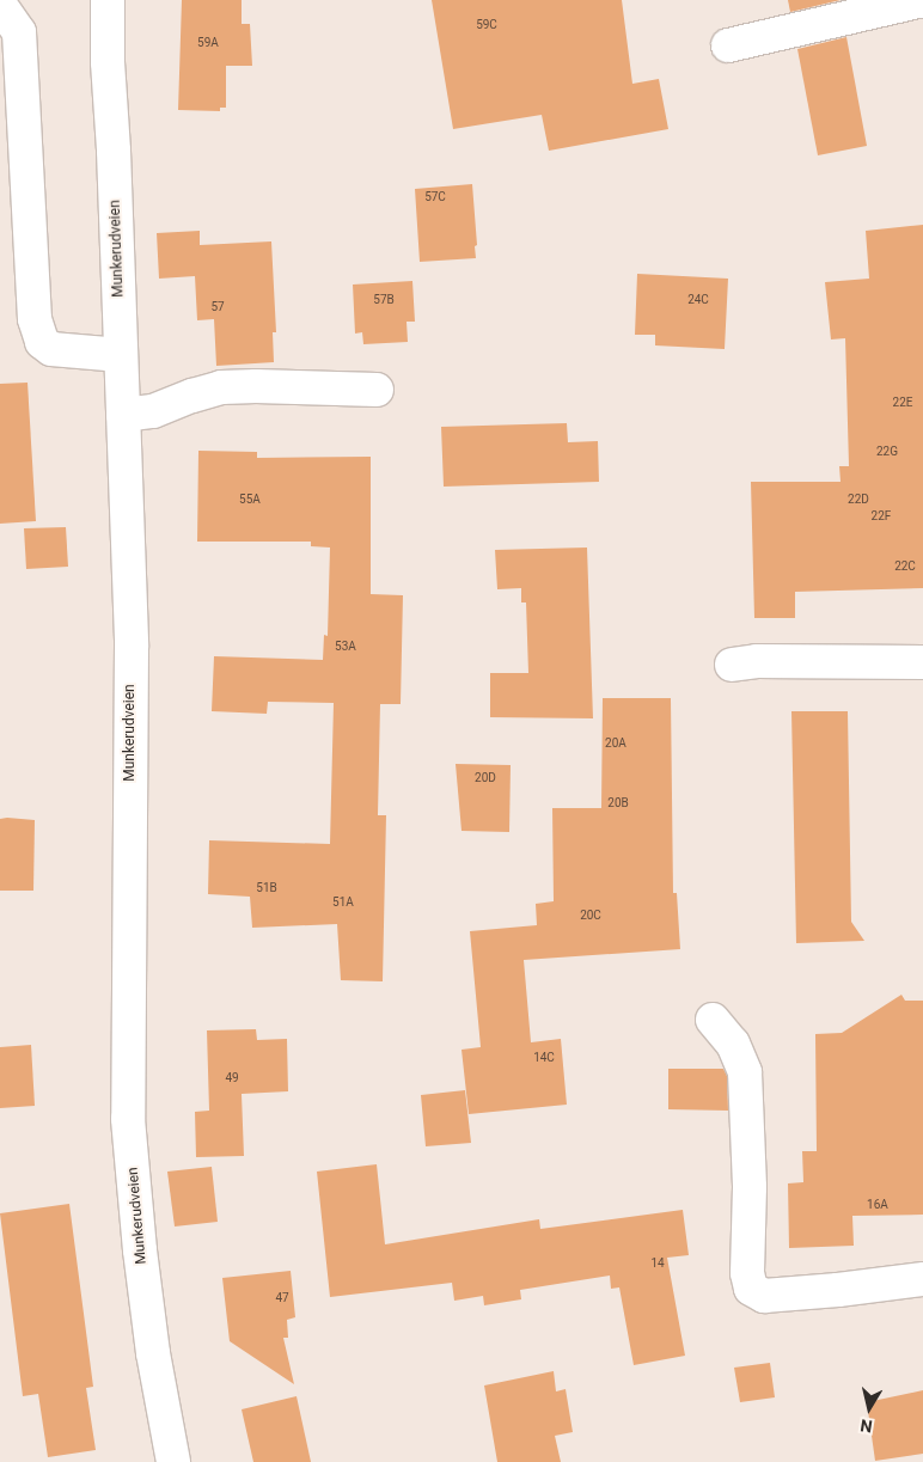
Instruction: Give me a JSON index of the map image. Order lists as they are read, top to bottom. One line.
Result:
{"streets":{"street":["Munkerudveien"]},"house_numbers":["59C","59A","57C","57B","24C","57","22E","22G","55A","22D","22F","22C","53A","20A","20D","20B","51B","51A","20C","14C","49","16A","14","47"],"north":"bottom"}
